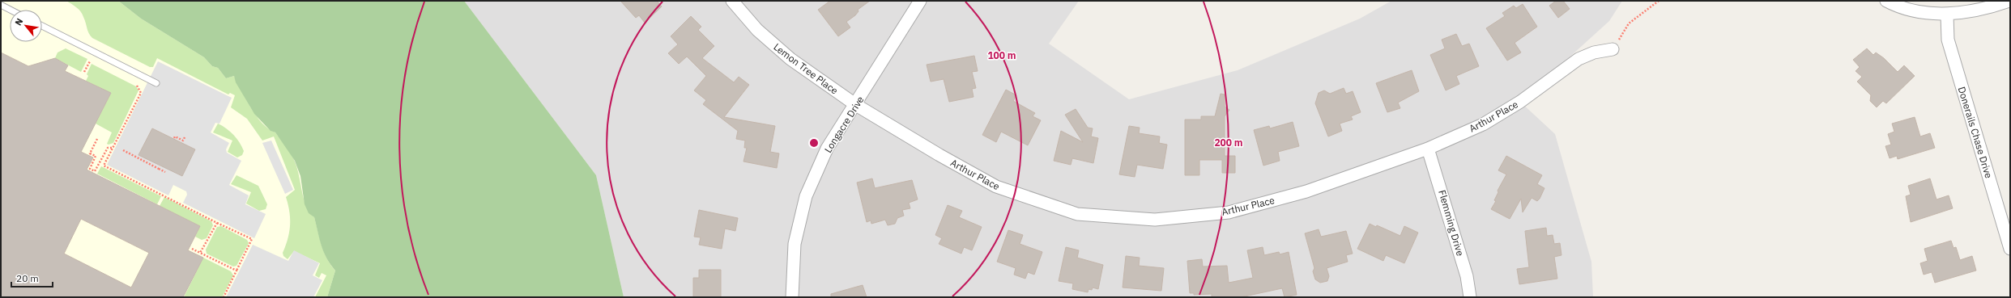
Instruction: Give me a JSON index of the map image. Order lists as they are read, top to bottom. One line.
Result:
{"streets":{"street":["Lemon Tree Place","Arthur Place","Longacre Drive","Donerails Chase Drive","Flemming Drive"]},"crossings":[["Lemon Tree Place","Arthur Place"],["Lemon Tree Place","Longacre Drive"],["Arthur Place","Longacre Drive"],["Arthur Place","Flemming Drive"]],"scale_bar":"20 m","north":"top left","rings":["100 m","200 m"]}
